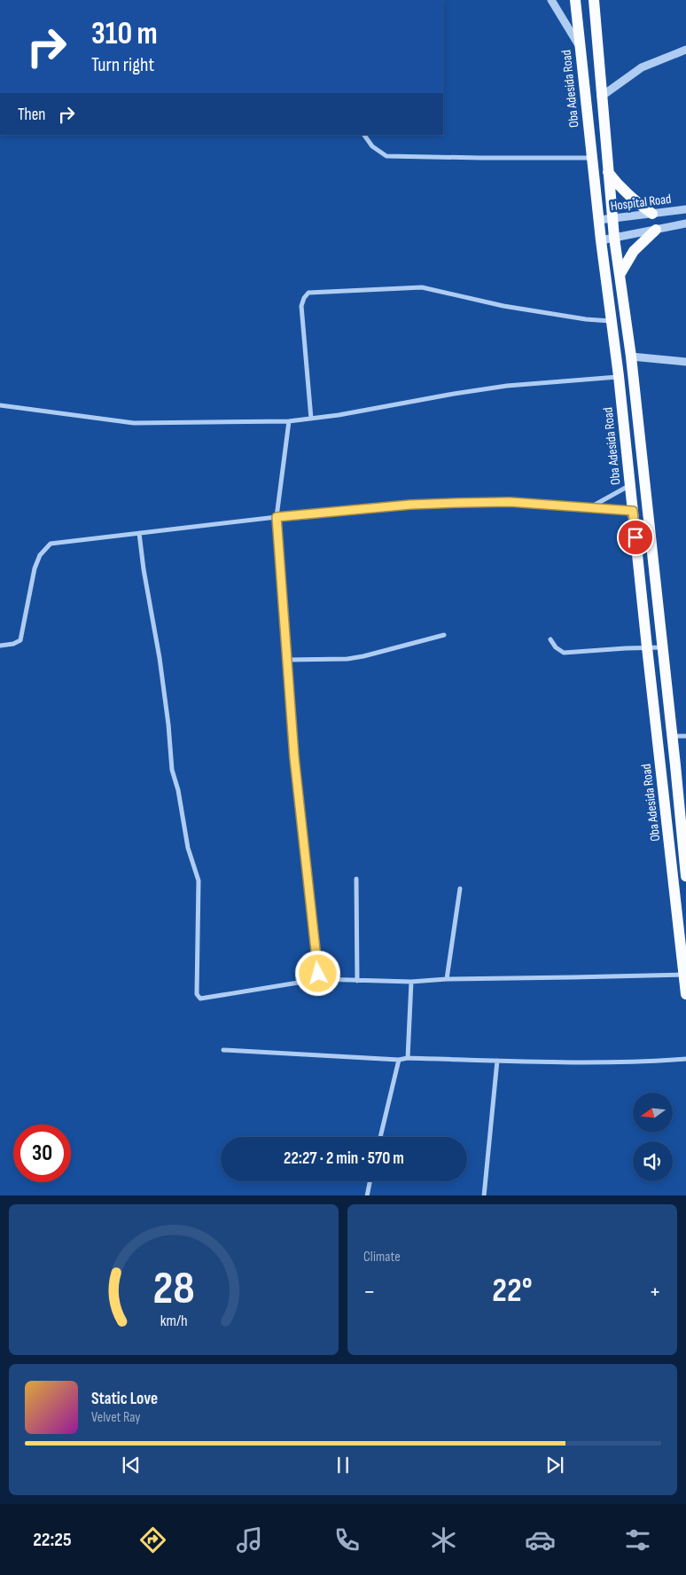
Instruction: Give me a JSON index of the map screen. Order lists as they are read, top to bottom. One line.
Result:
{"streets":{"main road":["Oba Adesida Road"],"street":["Hospital Road"]},"crossings":[["Oba Adesida Road","Hospital Road"]],"north":"left","page":{"turn":["310 m","Turn right"],"then":"Then","limit":"30","trip":"22:27 · 2 min · 570 m","tile":"Climate","heat":["−","22°","+"],"song":["Static Love","Velvet Ray"],"tabs":"22:25","gauge":["28","km/h"]}}
